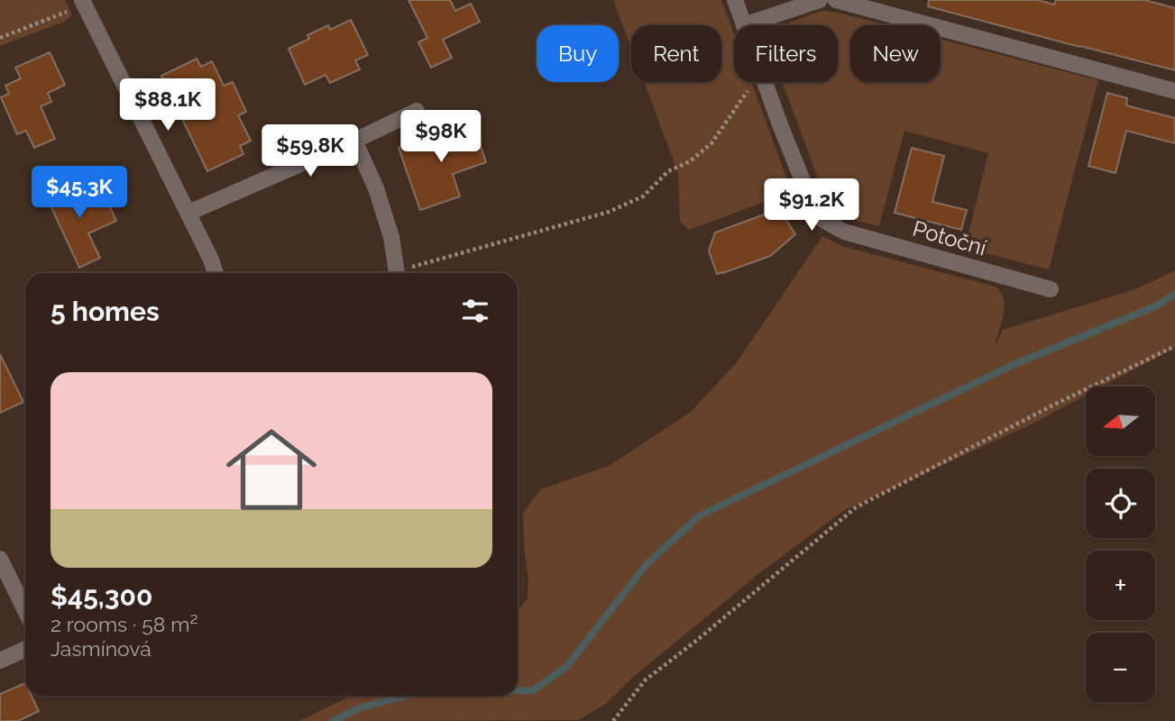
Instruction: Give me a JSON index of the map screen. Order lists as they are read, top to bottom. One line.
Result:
{"streets":{"street":["Potoční"]},"north":"left","page":{"chip":["Buy","Rent","Filters","New"],"price":["$88.1K","$98K","$59.8K","$45.3K","$91.2K"],"heading":"5 homes","list":[{"name":"$45,300","note":"2 rooms · 58 m² · Jasmínová"}],"map_buttons":["+","−"]}}
